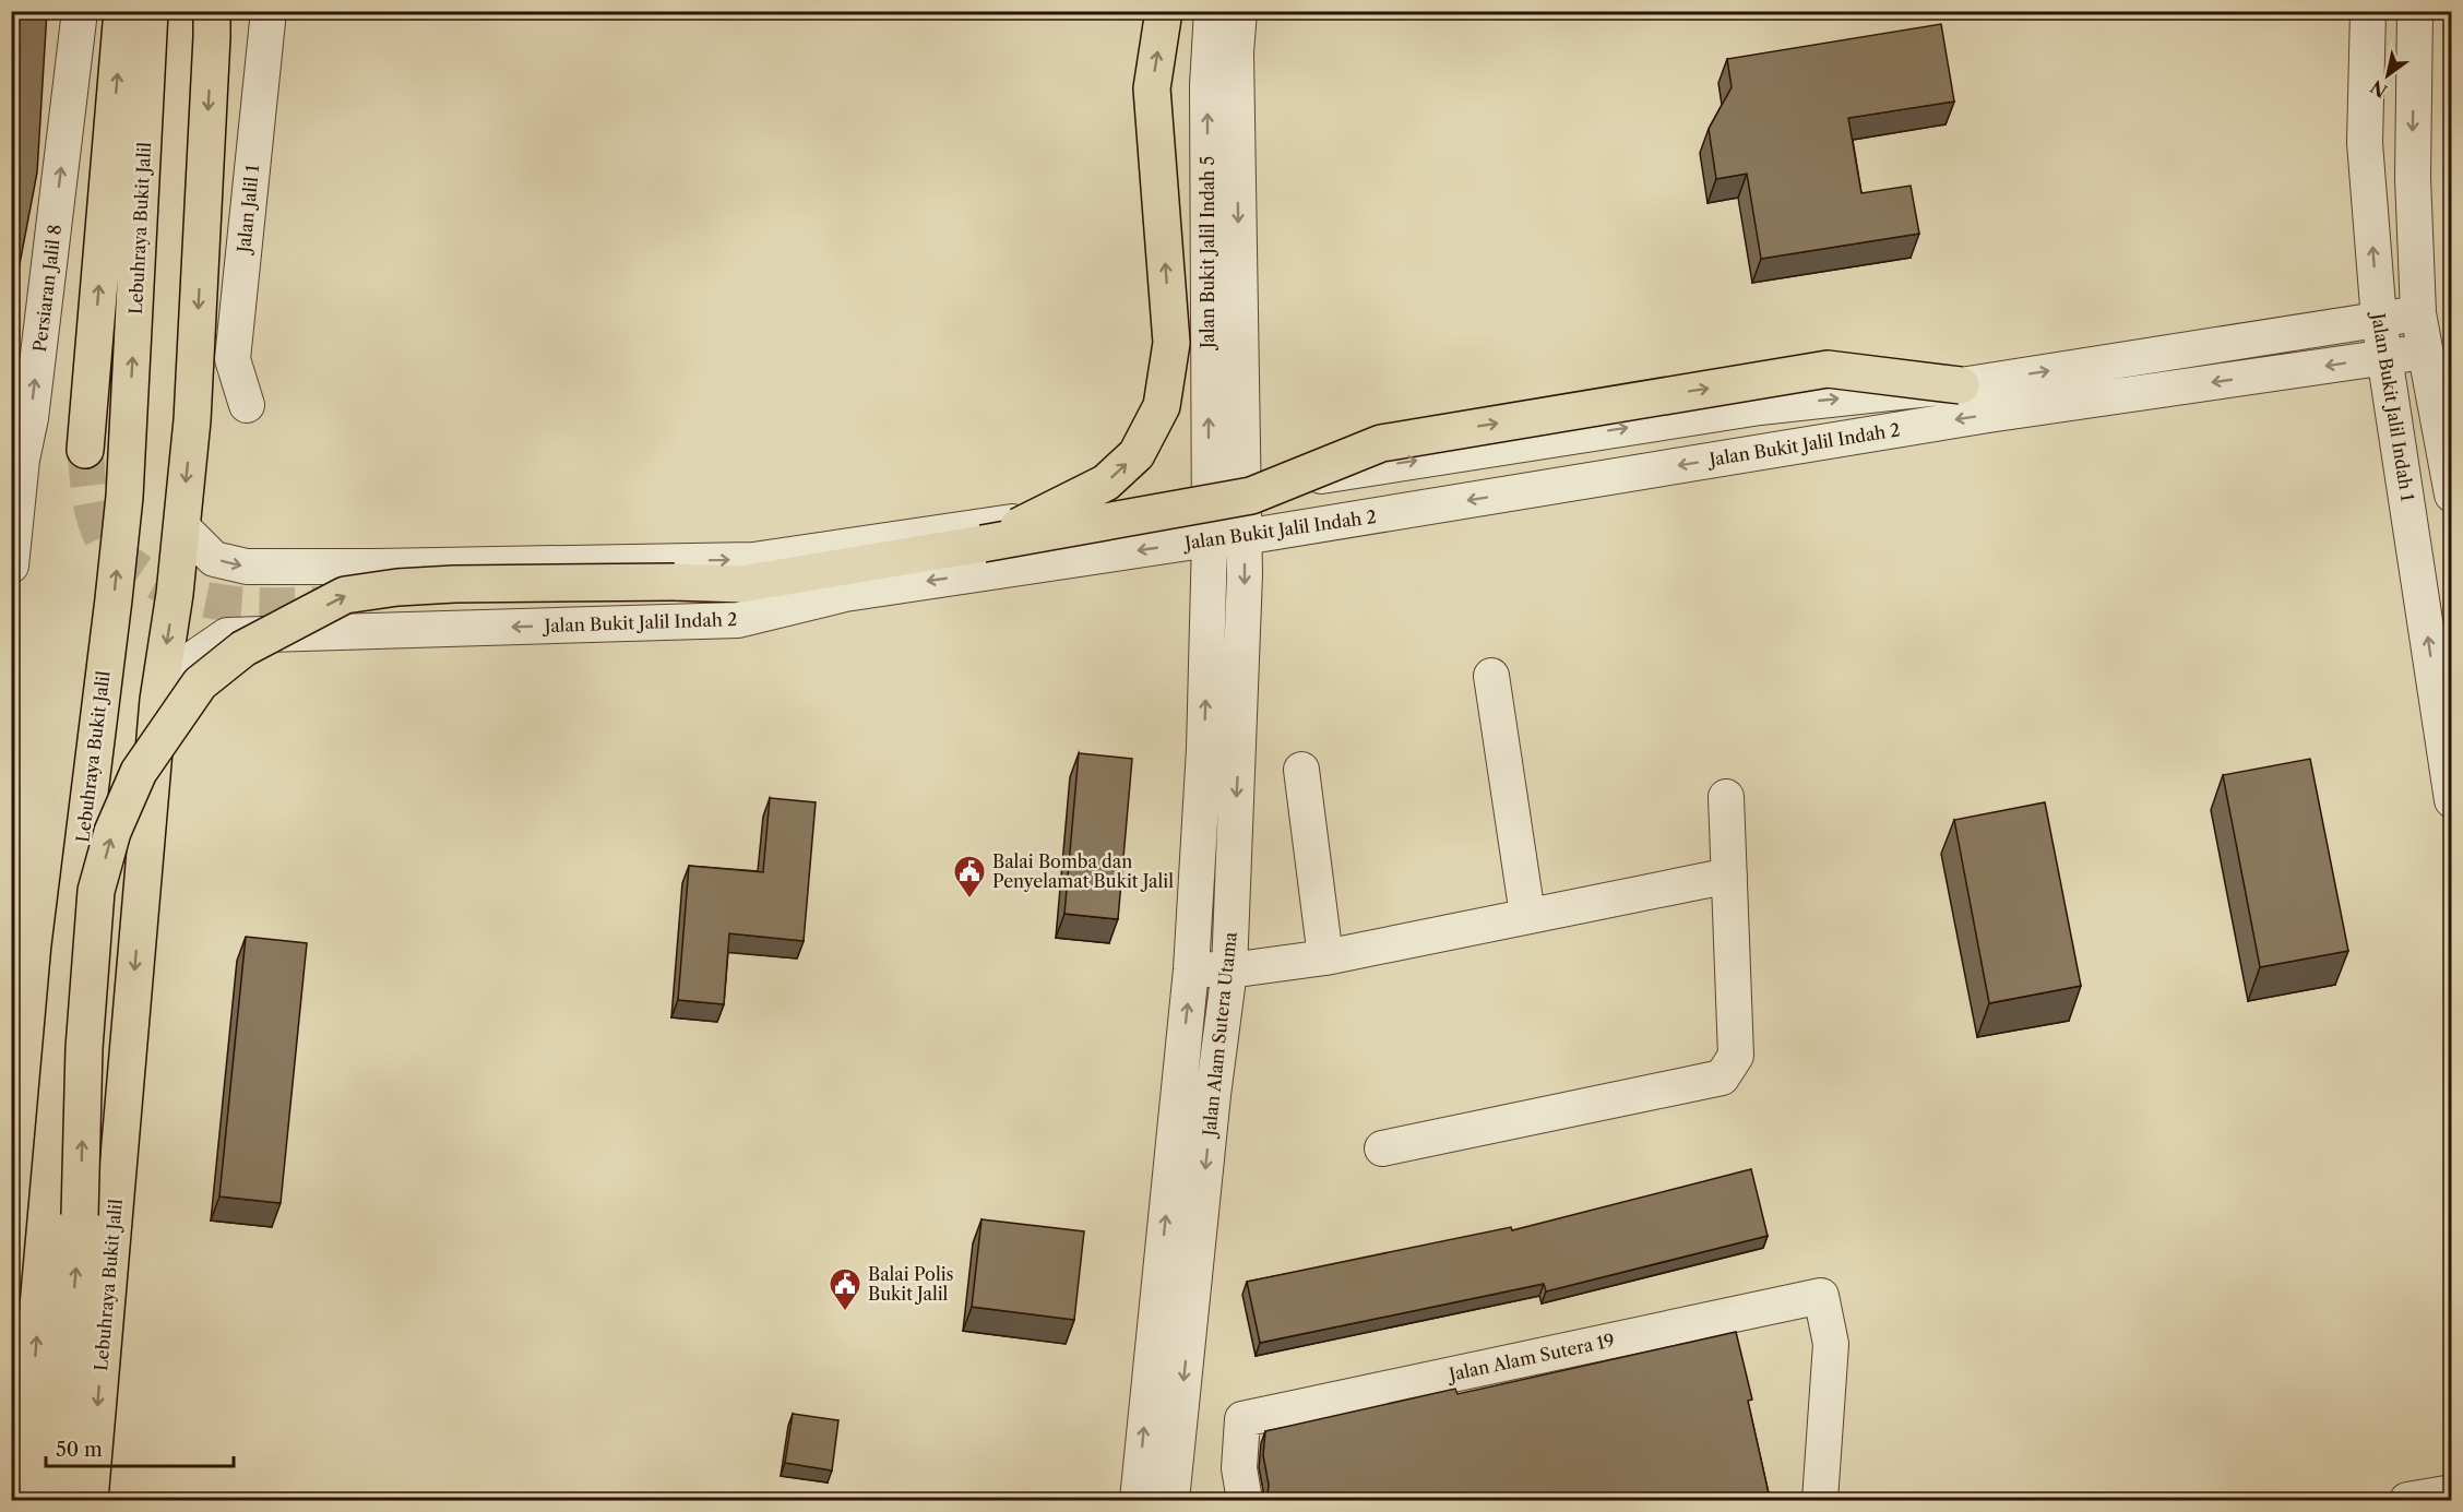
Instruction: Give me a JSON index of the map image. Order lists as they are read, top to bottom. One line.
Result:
{"streets":{"highway":["Lebuhraya Bukit Jalil"],"street":["Jalan Jalil 1","Jalan Bukit Jalil Indah 5","Persiaran Jalil 8","Jalan Bukit Jalil Indah 1","Jalan Bukit Jalil Indah 2","Jalan Alam Sutera Utama","Jalan Alam Sutera 19"]},"crossings":[["Lebuhraya Bukit Jalil","Jalan Bukit Jalil Indah 2"],["Jalan Bukit Jalil Indah 5","Jalan Bukit Jalil Indah 2"],["Jalan Bukit Jalil Indah 5","Jalan Alam Sutera Utama"],["Jalan Bukit Jalil Indah 1","Jalan Bukit Jalil Indah 2"],["Jalan Bukit Jalil Indah 2","Jalan Alam Sutera Utama"]],"one_way":["Persiaran Jalil 8"],"places":{"public building":["Balai Bomba dan Penyelamat Bukit Jalil","Balai Polis Bukit Jalil"]},"scale_bar":"50 m","north":"bottom left"}
